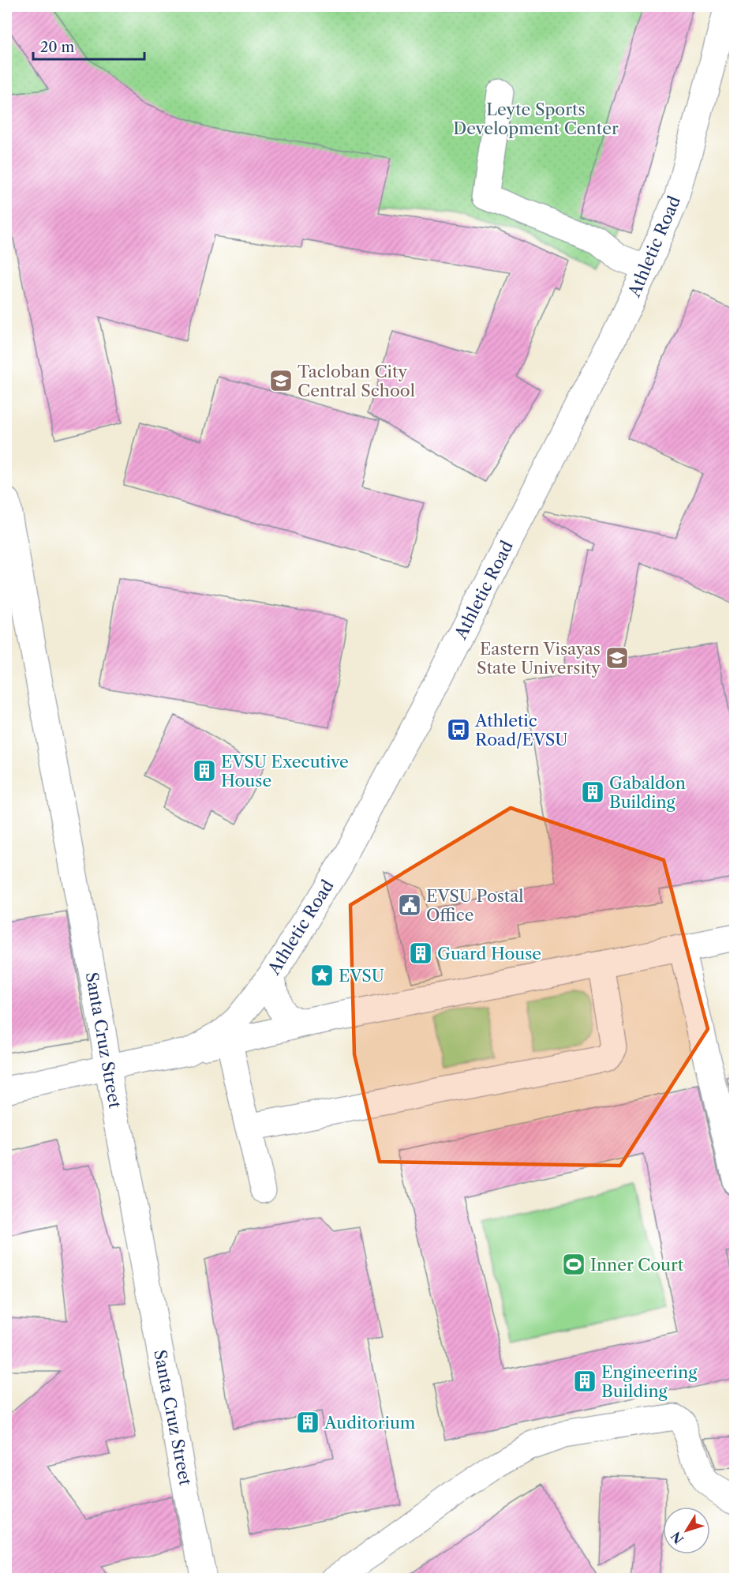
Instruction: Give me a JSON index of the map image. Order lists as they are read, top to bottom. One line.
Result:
{"streets":{"street":["Athletic Road","Santa Cruz Street"]},"crossings":[["Athletic Road","Santa Cruz Street"]],"parks":["Leyte Sports Development Center"],"places":{"school or university":["Tacloban City Central School","Eastern Visayas State University"],"bus stop":["Athletic Road/EVSU"],"building":["EVSU Executive House","Gabaldon Building","Guard House","Engineering Building","Auditorium"],"public building":["EVSU Postal Office"],"place":["EVSU"],"sports":["Inner Court"]},"scale_bar":"20 m","north":"bottom left"}
